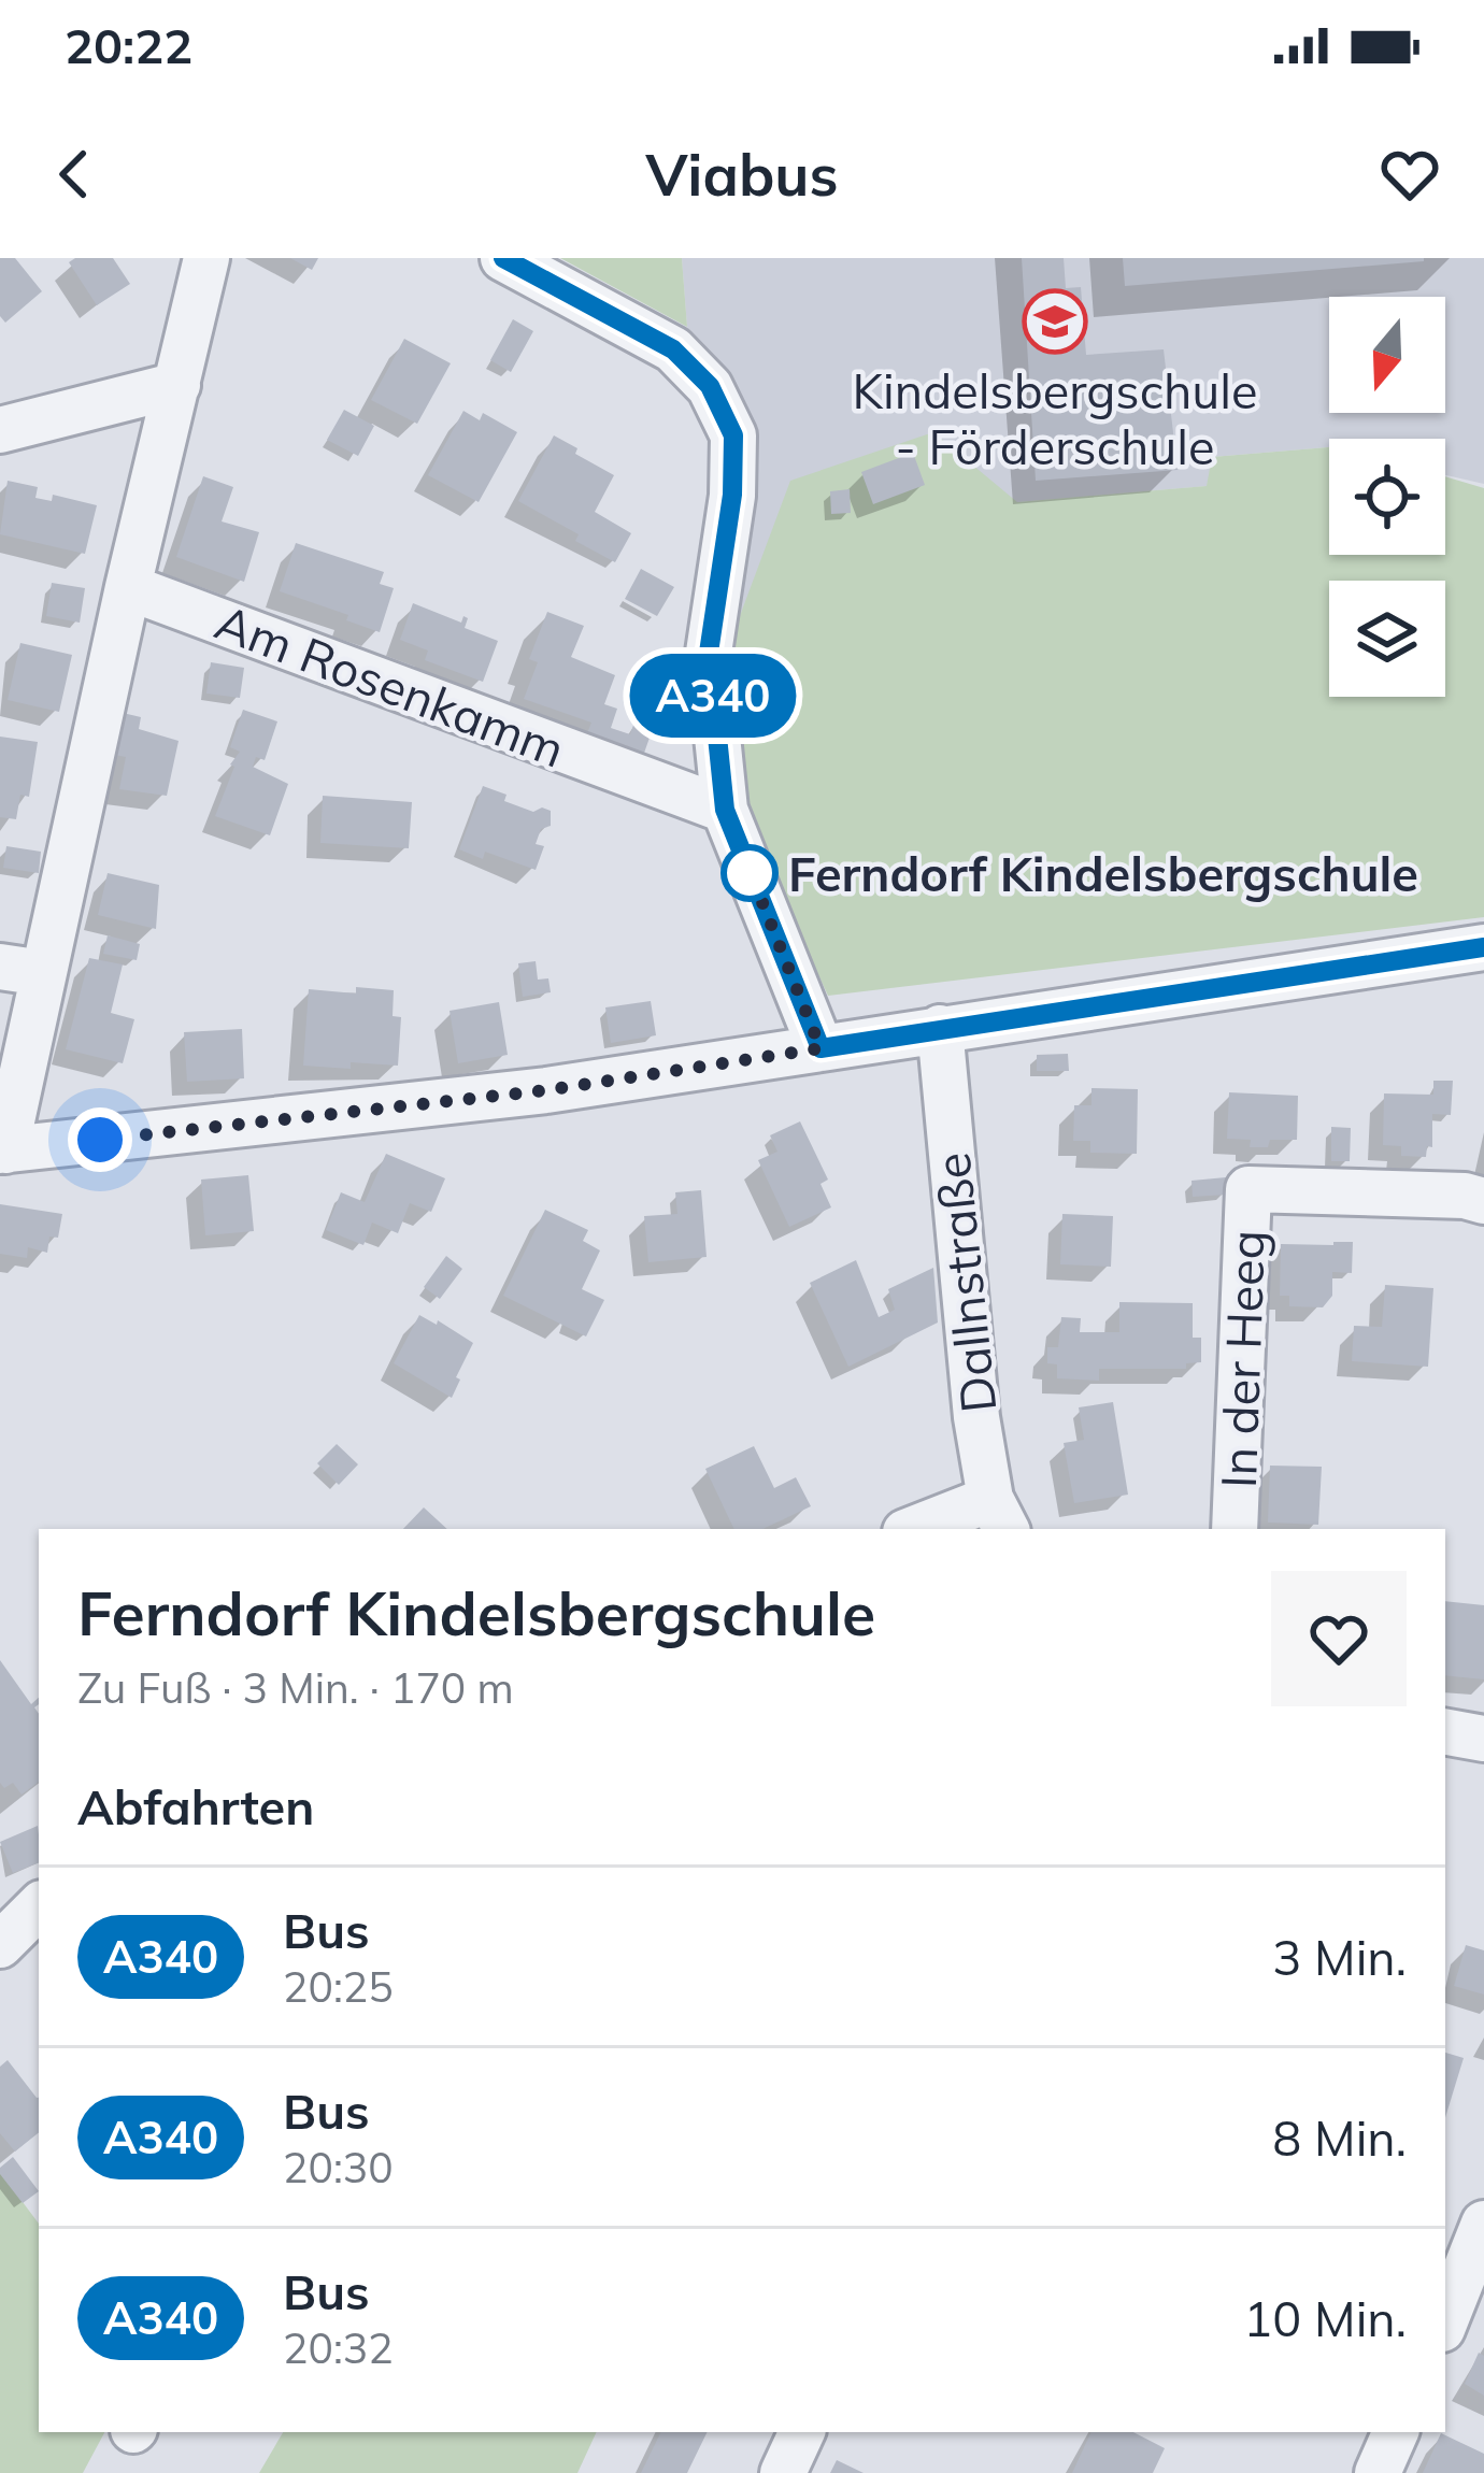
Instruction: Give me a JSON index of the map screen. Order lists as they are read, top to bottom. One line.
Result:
{"streets":{"street":["Am Rosenkamm","Dallnstraße","In der Heeg"]},"places":{"school or university":["Kindelsbergschule - Förderschule"],"other":["Ferndorf Kindelsbergschule"]},"lines":["bus line A340"],"north":"bottom","page":{"status":"20:22","header":"Viabus","on_map":"A340","heading":[["Ferndorf Kindelsbergschule","Zu Fuß · 3 Min. · 170 m"],"Abfahrten"],"list":[{"mark":"A340","name":"Bus","note":"20:25","value":"3 Min."},{"mark":"A340","name":"Bus","note":"20:30","value":"8 Min."},{"mark":"A340","name":"Bus","note":"20:32","value":"10 Min."}]}}
